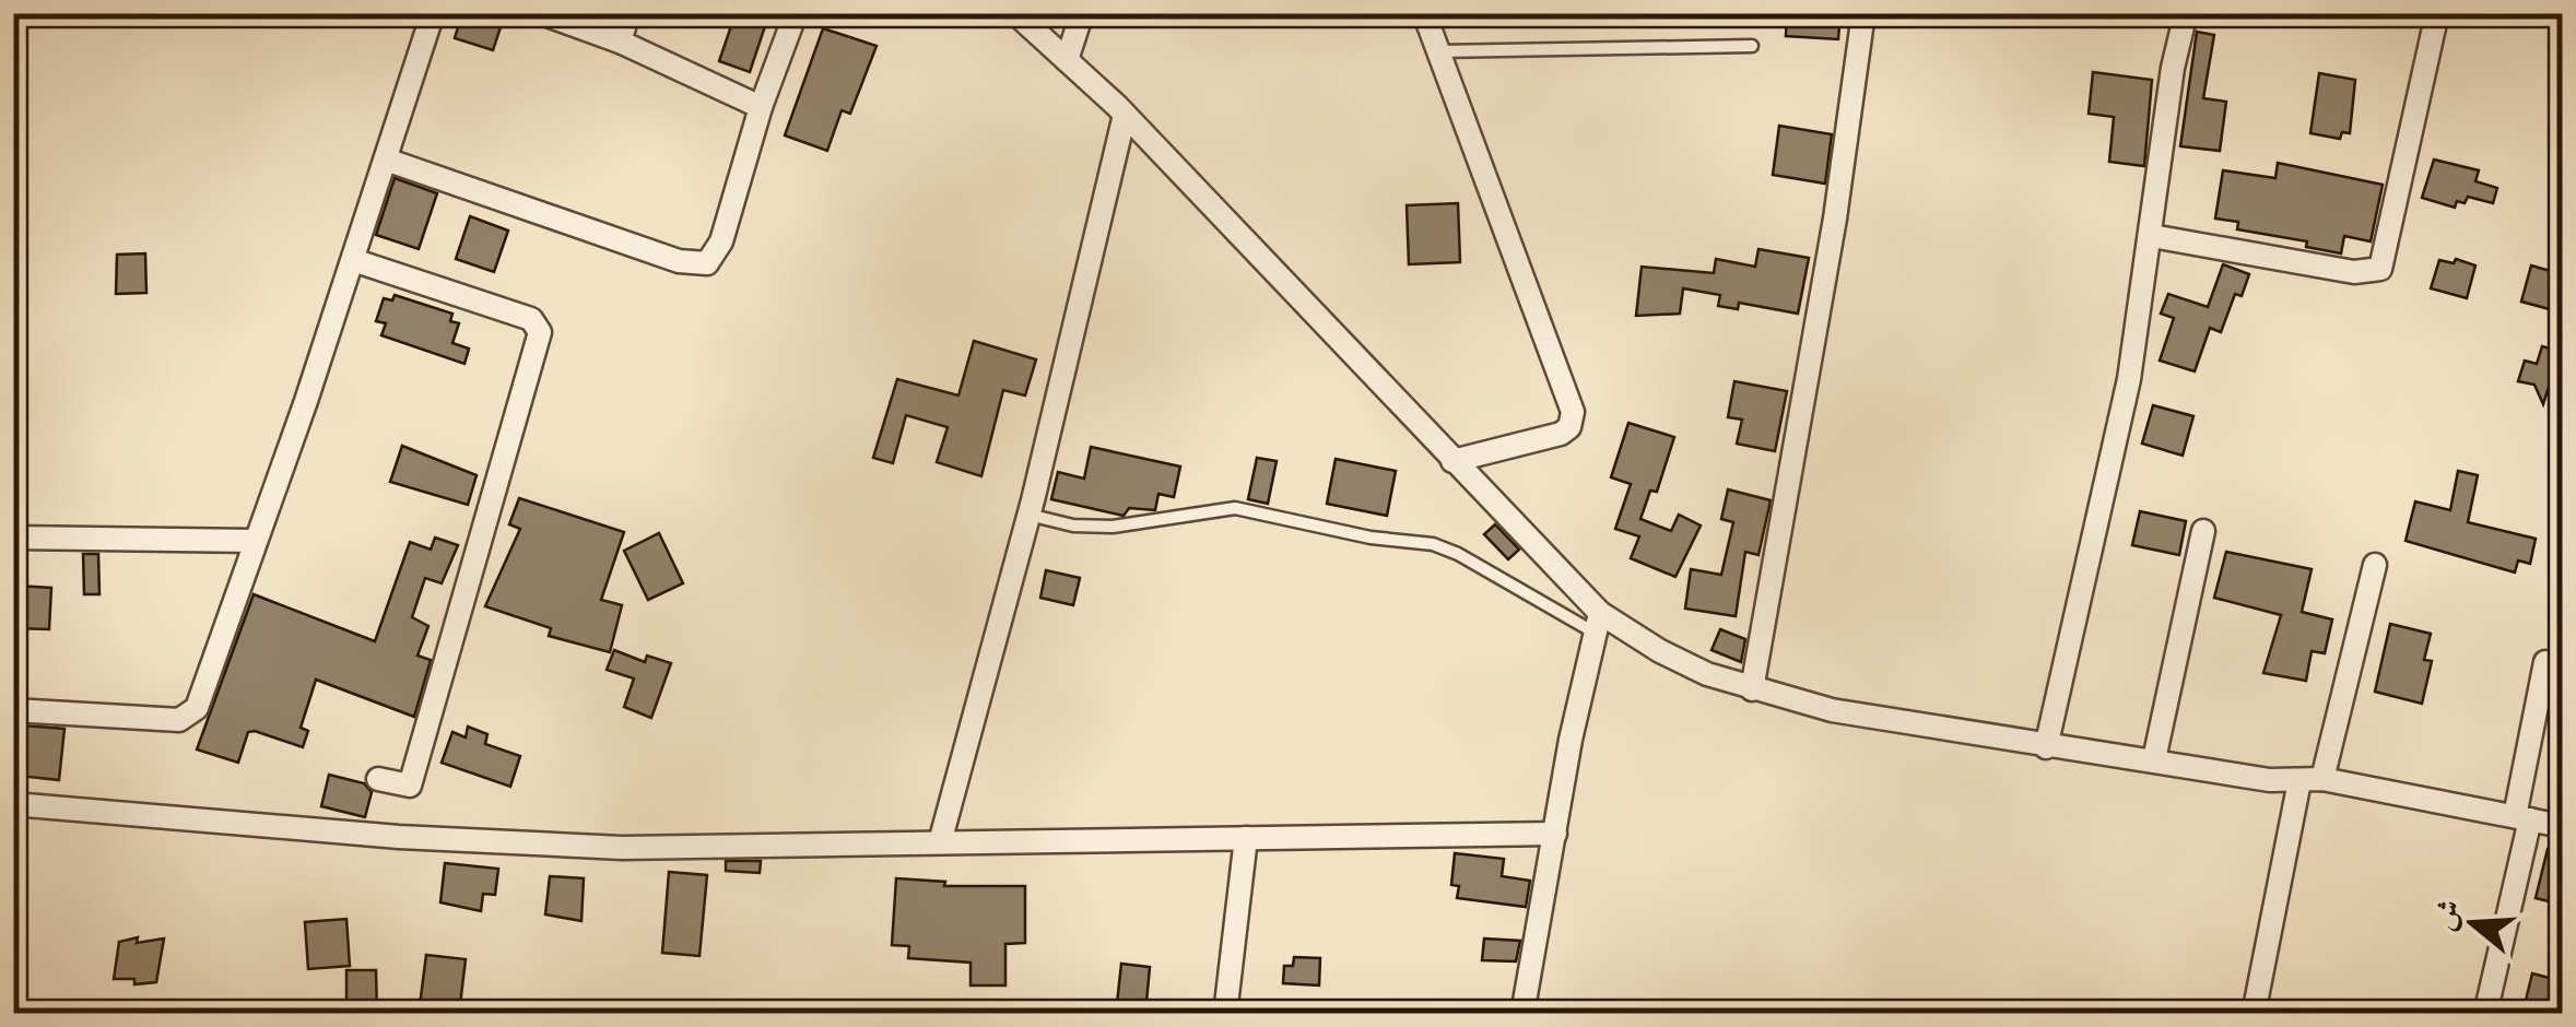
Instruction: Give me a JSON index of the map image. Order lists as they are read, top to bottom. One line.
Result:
{"north":"left"}
